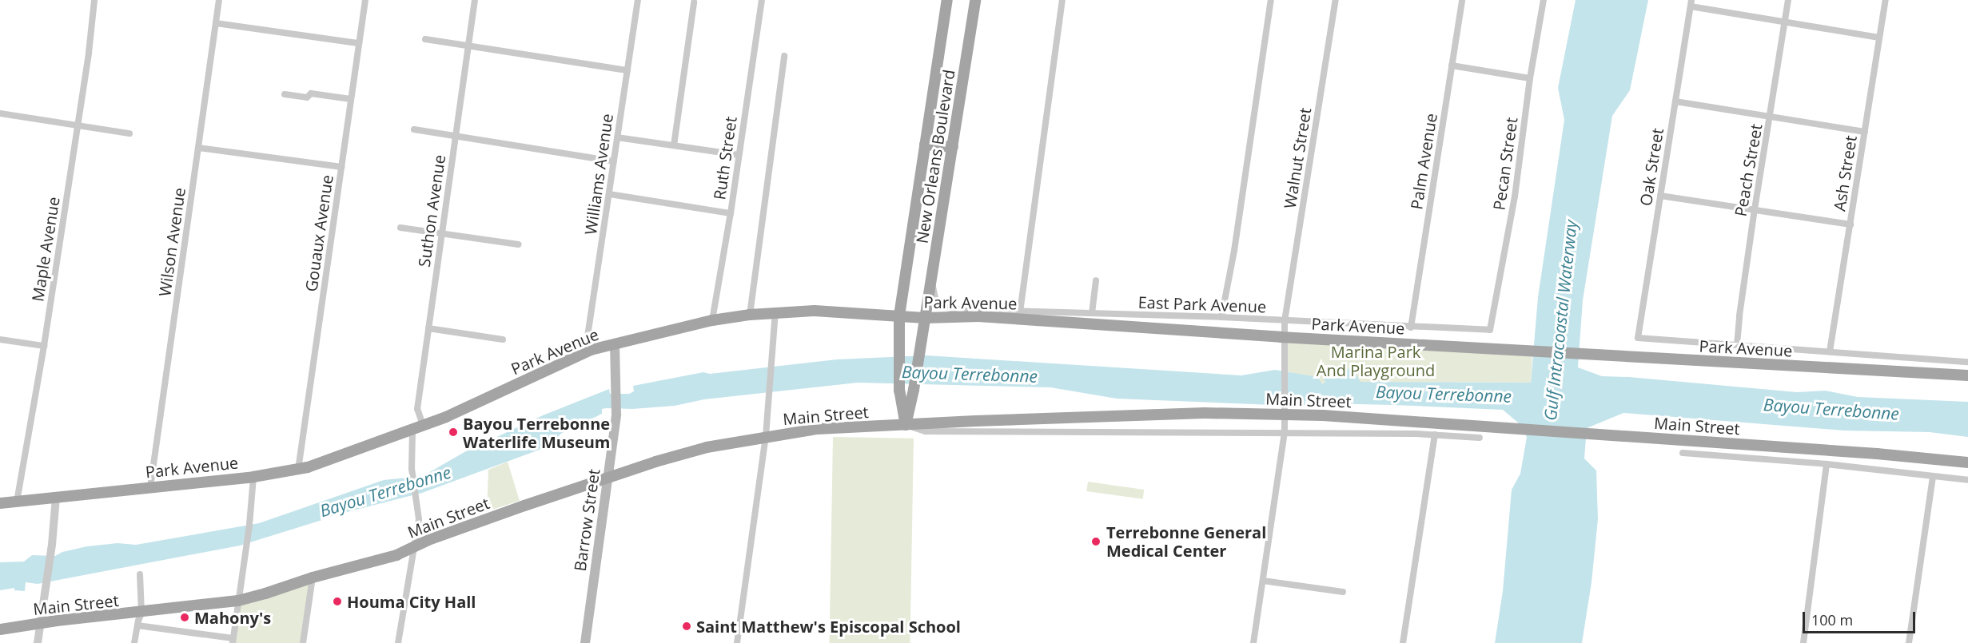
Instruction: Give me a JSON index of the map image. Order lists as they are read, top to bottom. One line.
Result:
{"streets":{"main road":["New Orleans Boulevard","Park Avenue","Main Street","Barrow Street"],"street":["Ruth Street","Walnut Street","Palm Avenue","Pecan Street","Oak Street","Peach Street","Ash Street","Williams Avenue","Suthon Avenue","Gouaux Avenue","Wilson Avenue","Maple Avenue","East Park Avenue"]},"crossings":[["New Orleans Boulevard","Park Avenue"],["New Orleans Boulevard","East Park Avenue"],["New Orleans Boulevard","Main Street"],["Ruth Street","Park Avenue"],["Walnut Street","East Park Avenue"],["Walnut Street","Main Street"],["Palm Avenue","East Park Avenue"],["Pecan Street","East Park Avenue"],["Oak Street","Park Avenue"],["Peach Street","Park Avenue"],["Ash Street","Park Avenue"],["Williams Avenue","Park Avenue"],["Suthon Avenue","Park Avenue"],["Suthon Avenue","Main Street"],["Gouaux Avenue","Park Avenue"],["Wilson Avenue","Park Avenue"],["Maple Avenue","Park Avenue"],["Park Avenue","Barrow Street"],["Main Street","Barrow Street"]],"water":["Gulf Intracoastal Waterway","Bayou Terrebonne"],"parks":["Marina Park And Playground"],"places":["Bayou Terrebonne Waterlife Museum","Terrebonne General Medical Center","Houma City Hall","Mahony's","Saint Matthew's Episcopal School"],"scale_bar":"100 m"}
